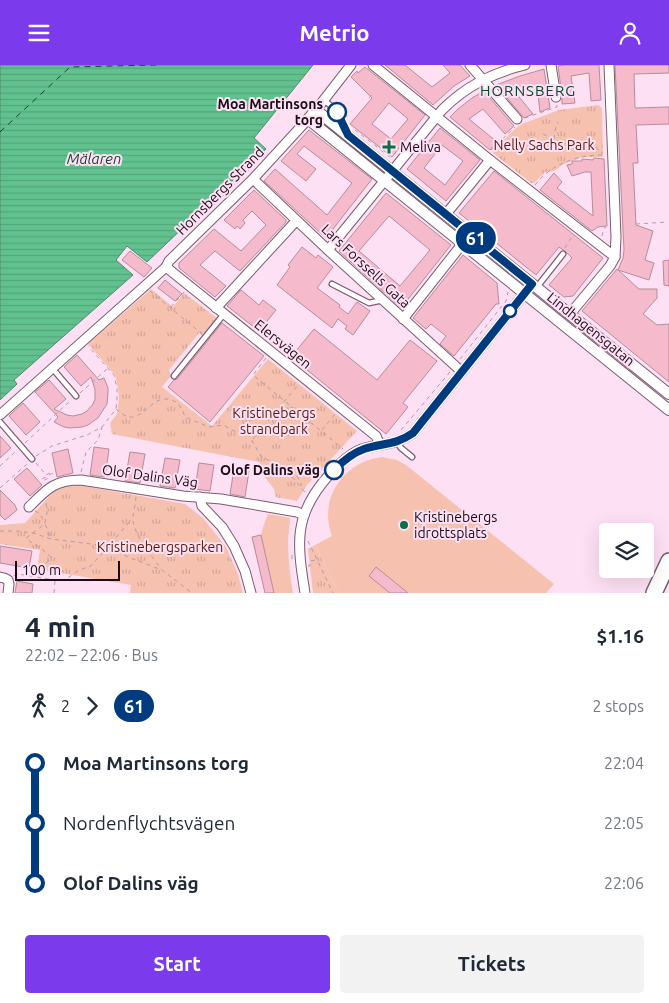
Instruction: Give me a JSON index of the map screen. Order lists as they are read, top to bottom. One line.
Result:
{"streets":{"street":["Hornsbergs Strand","Lars Forssells Gata","Lindhagensgatan","Elersvägen","Olof Dalins Väg"]},"crossings":[["Hornsbergs Strand","Lars Forssells Gata"],["Hornsbergs Strand","Lindhagensgatan"],["Hornsbergs Strand","Elersvägen"]],"districts":["HORNSBERG"],"water":["Mälaren"],"parks":["Nelly Sachs Park","Kristinebergs strandpark","Kristinebergsparken"],"places":{"other":["Moa Martinsons torg","Olof Dalins väg","Kristinebergs idrottsplats"],"health":["Meliva"]},"lines":["bus line 61"],"scale_bar":"100 m","page":{"header":"Metrio","on_map":"61","scale":"100 m","heading":["4 min","22:02 – 22:06 · Bus","$1.16"],"legs":["2","61","2 stops"],"list":[{"name":"Moa Martinsons torg","value":"22:04"},{"name":"Nordenflychtsvägen","value":"22:05"},{"name":"Olof Dalins väg","value":"22:06"}],"buttons":["Start","Tickets"]}}
